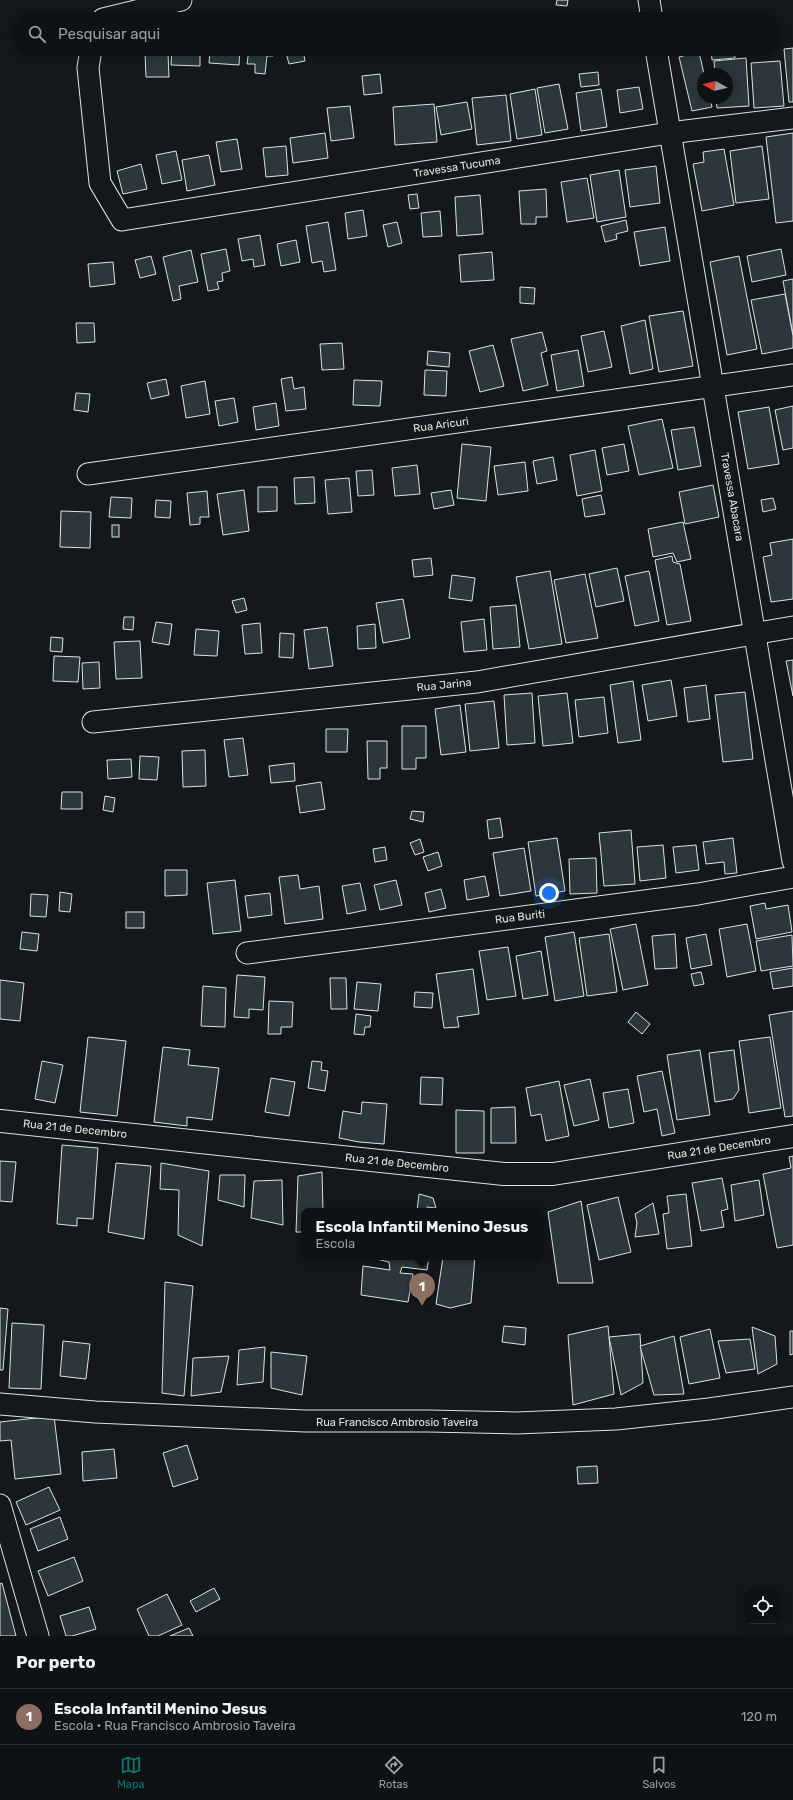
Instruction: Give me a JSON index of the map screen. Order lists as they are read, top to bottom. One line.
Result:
{"streets":{"street":["Travessa Tucuma","Rua Aricuri","Travessa Abacara","Rua Jarina","Rua Buriti","Rua 21 de Decembro","Rua Francisco Ambrosio Taveira"]},"crossings":[["Travessa Tucuma","Travessa Abacara"],["Rua Aricuri","Travessa Abacara"],["Travessa Abacara","Rua Jarina"]],"north":"left","page":{"search":"Pesquisar aqui","popup":["Escola Infantil Menino Jesus","Escola"],"pins":"1","heading":"Por perto","list":[{"mark":"1","name":"Escola Infantil Menino Jesus","note":"Escola · Rua Francisco Ambrosio Taveira","value":"120 m"}],"nav":["Mapa","Rotas","Salvos"]}}
